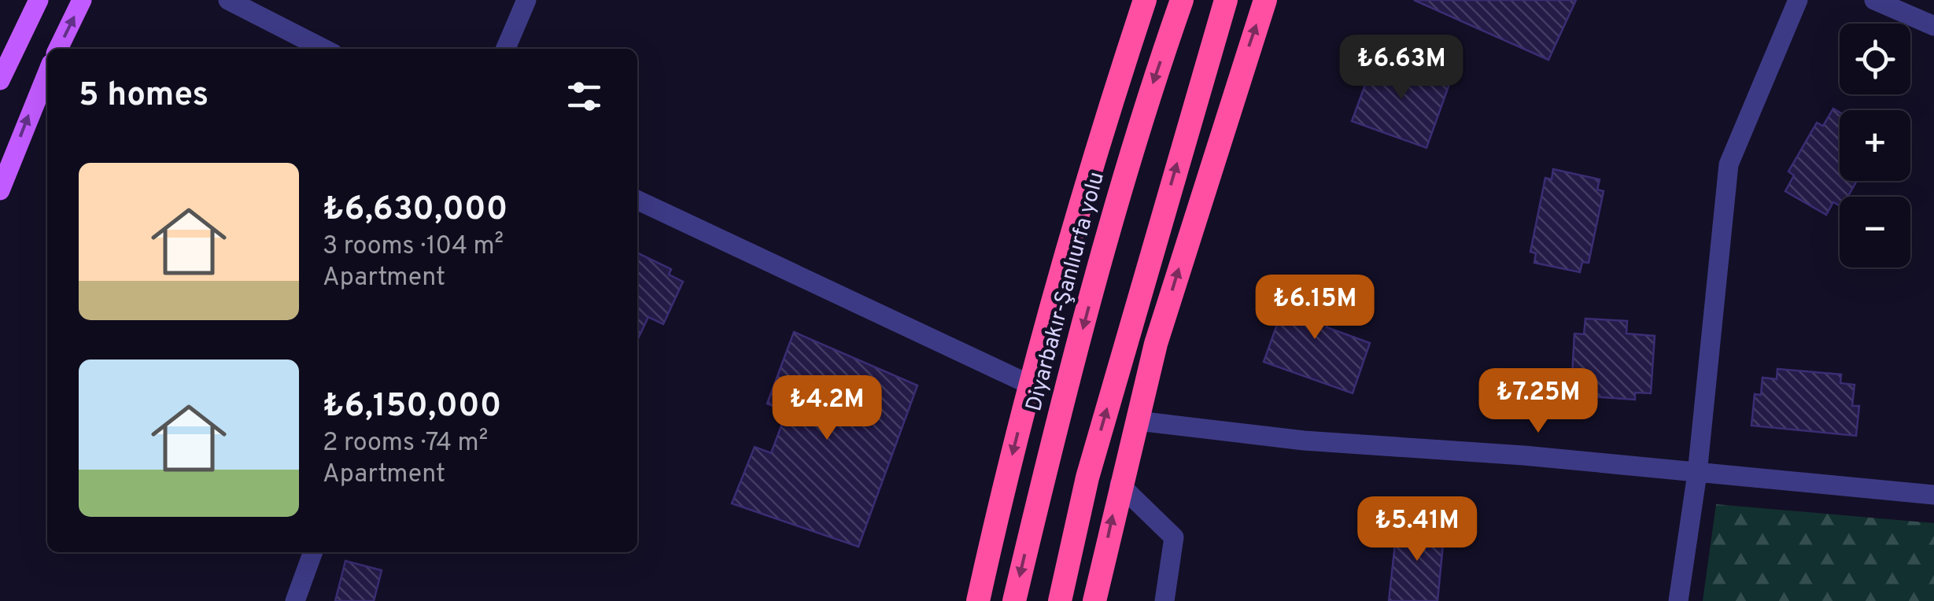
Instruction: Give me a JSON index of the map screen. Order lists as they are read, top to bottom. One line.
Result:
{"streets":{"highway":["Diyarbakır-Şanlıurfa yolu"]},"page":{"map_buttons":["+","−"],"price":["₺6.63M","₺6.15M","₺7.25M","₺4.2M","₺5.41M"],"heading":"5 homes","list":[{"name":"₺6,630,000","note":"3 rooms · 104 m² · Apartment"},{"name":"₺6,150,000","note":"2 rooms · 74 m² · Apartment"}]}}
